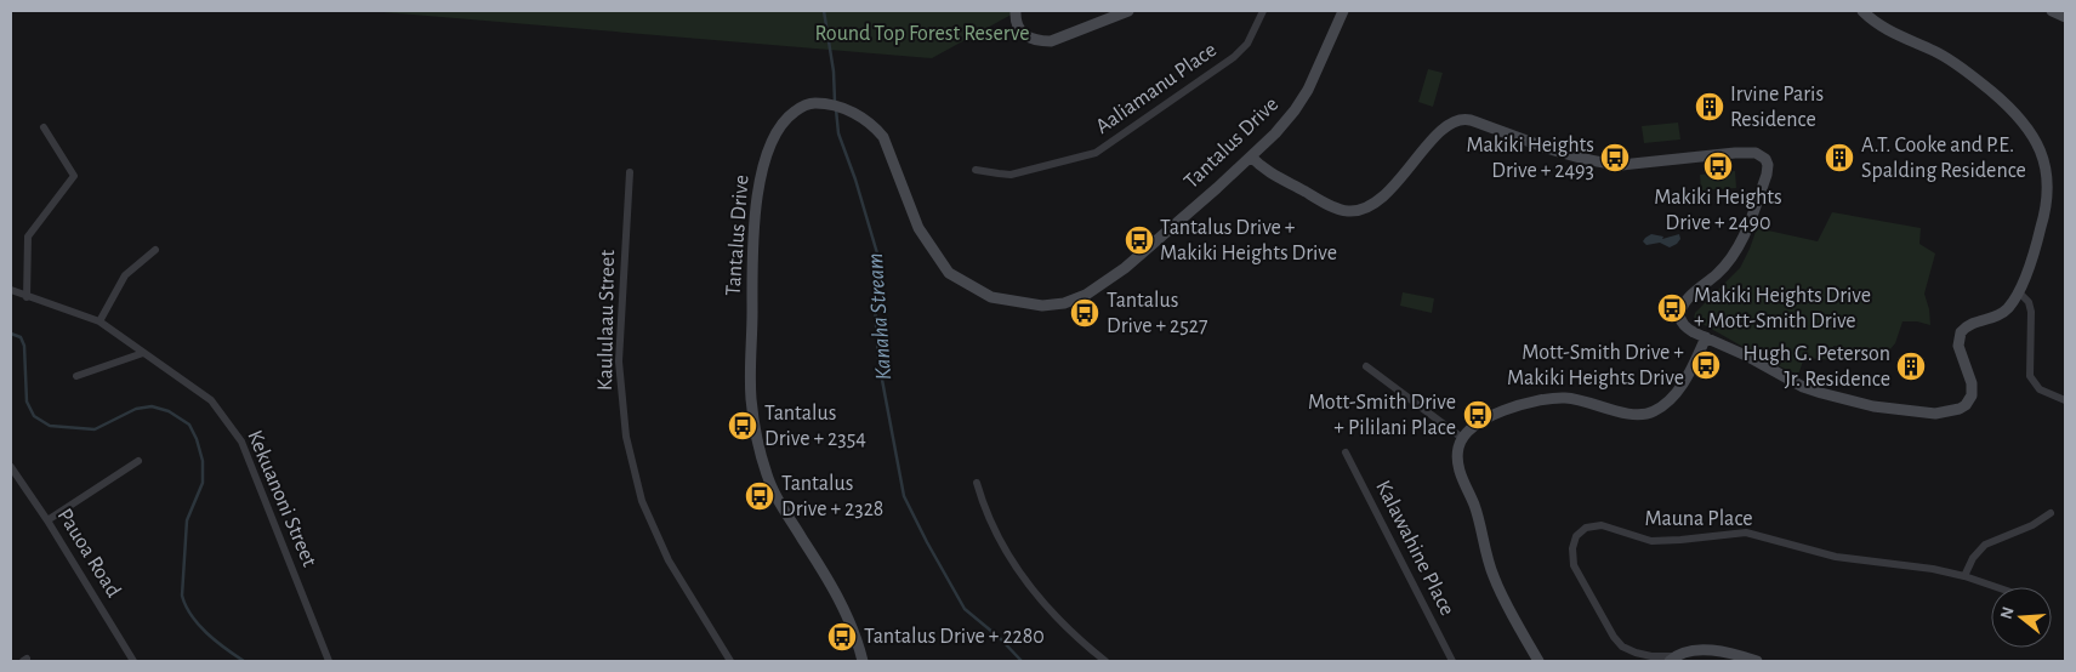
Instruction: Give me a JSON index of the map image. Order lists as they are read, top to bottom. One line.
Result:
{"streets":{"street":["Aaliamanu Place","Tantalus Drive","Kaululaau Street","Kekuanoni Street","Mauna Place","Kalawahine Place","Pauoa Road"]},"water":["Kanaha Stream"],"parks":["Round Top Forest Reserve"],"places":{"building":["Irvine Paris Residence","A.T. Cooke and P.E. Spalding Residence","Hugh G. Peterson Jr. Residence"],"bus stop":["Makiki Heights Drive + 2493","Makiki Heights Drive + 2490","Tantalus Drive + Makiki Heights Drive","Makiki Heights Drive + Mott-Smith Drive","Tantalus Drive + 2527","Mott-Smith Drive + Makiki Heights Drive","Mott-Smith Drive + Pililani Place","Tantalus Drive + 2354","Tantalus Drive + 2328","Tantalus Drive + 2280"]},"north":"left"}
